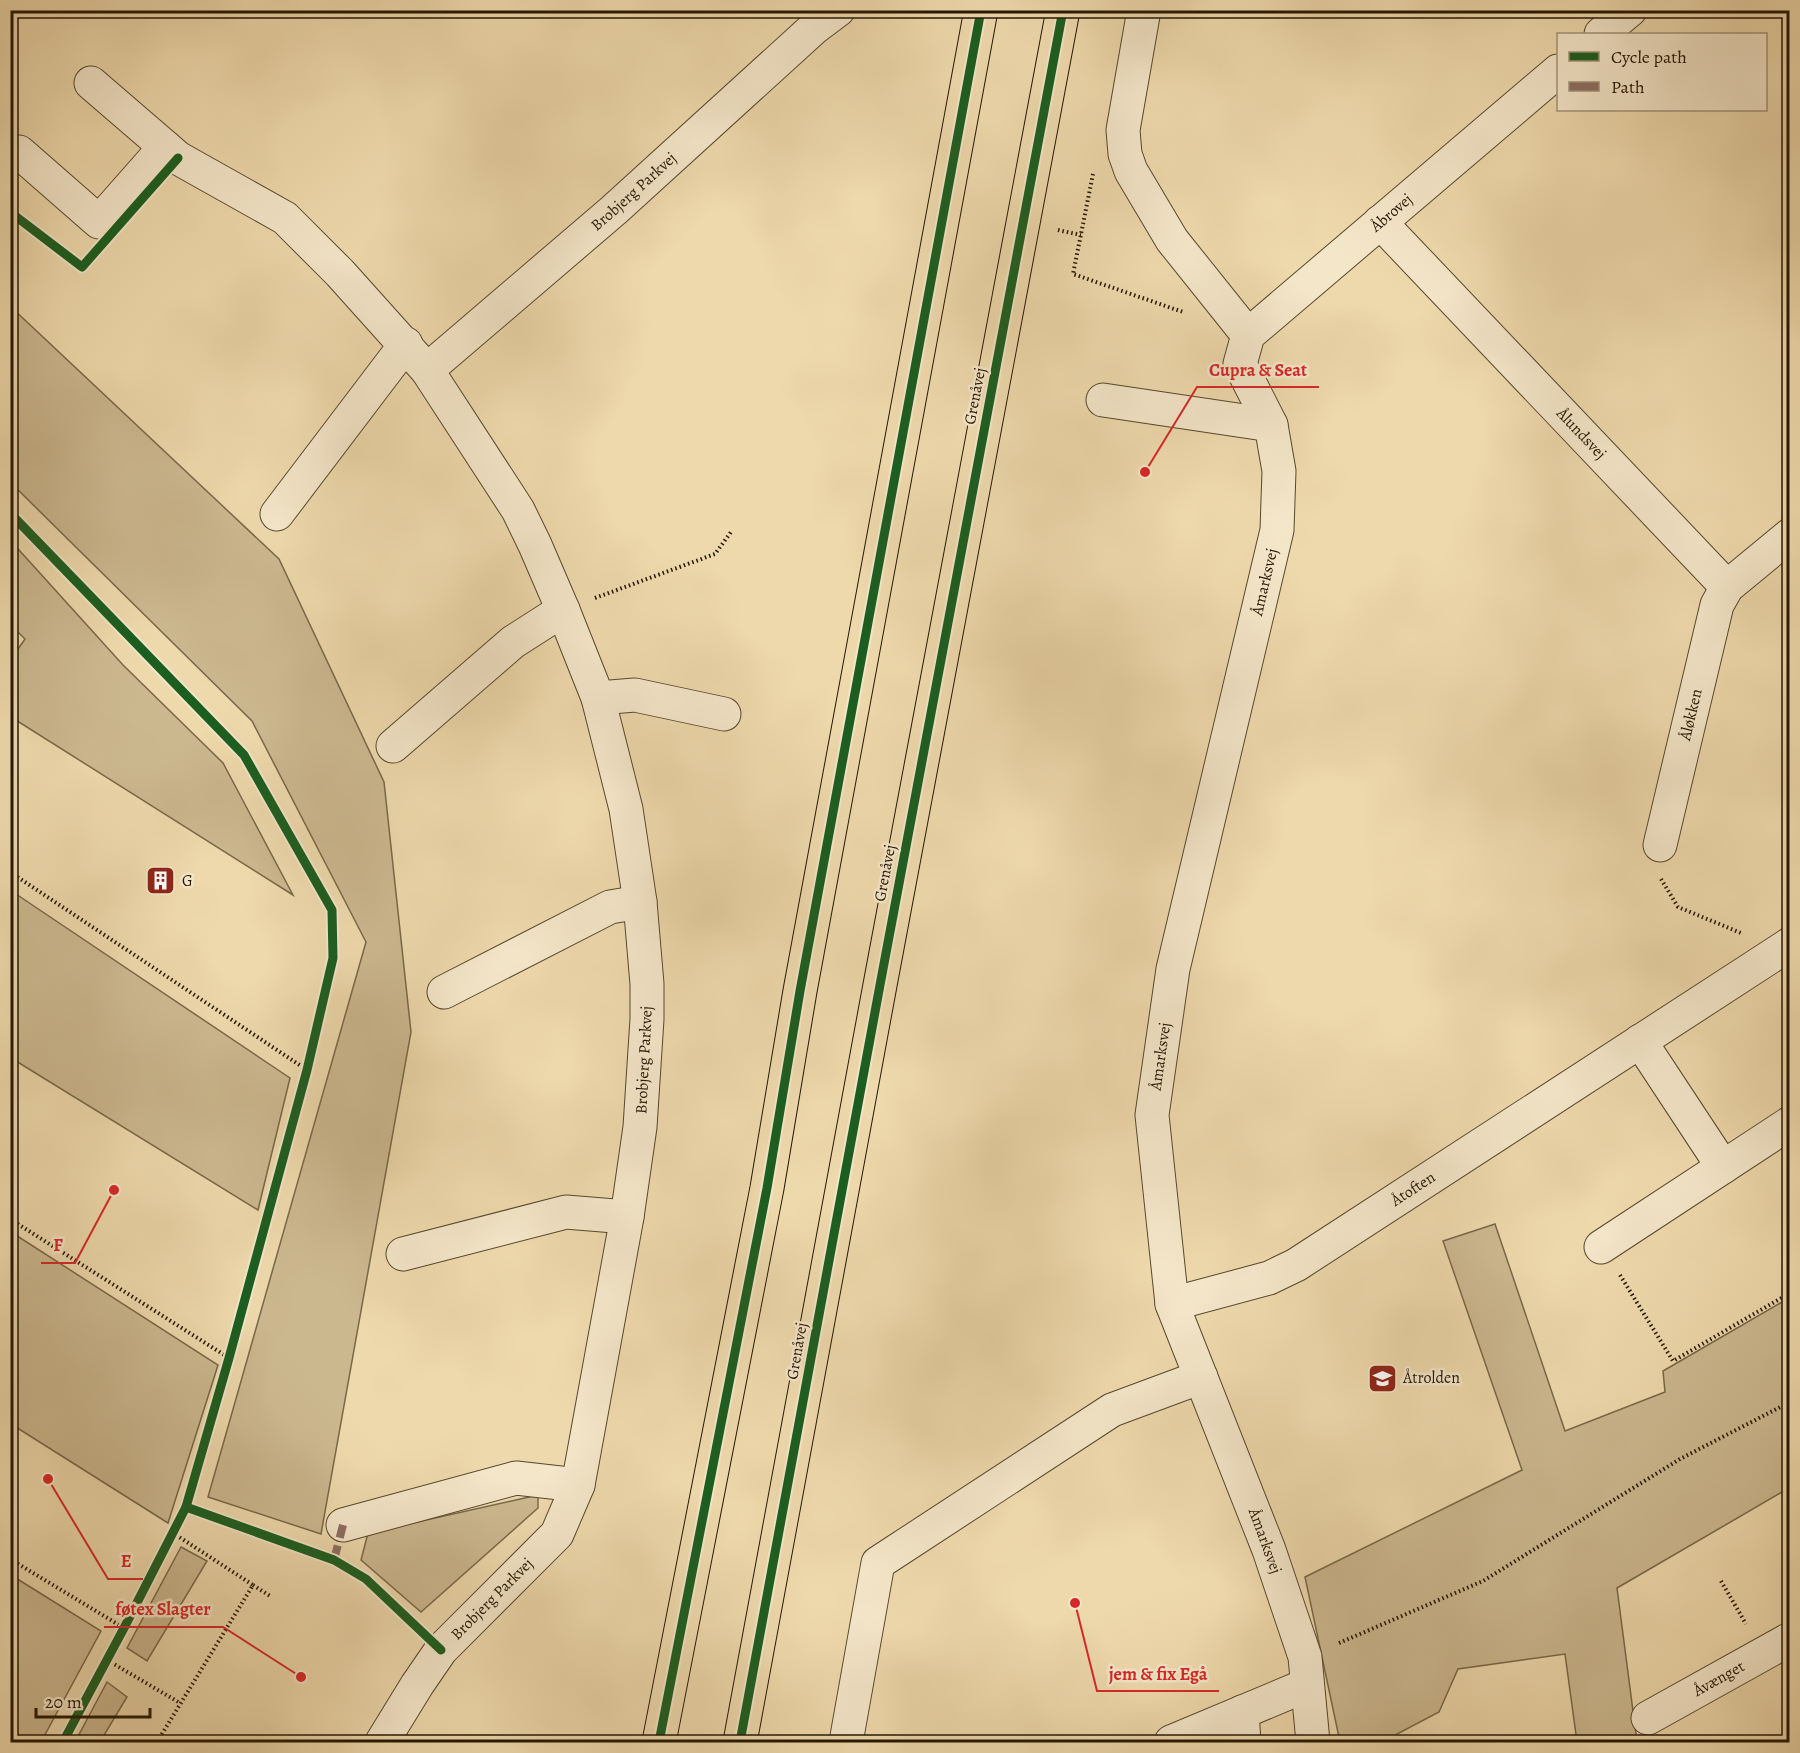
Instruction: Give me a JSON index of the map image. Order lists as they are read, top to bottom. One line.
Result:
{"streets":{"main road":["Grenåvej"],"street":["Brobjerg Parkvej","Åbrovej","Ålundsvej","Åmarksvej","Åløkken","Åtoften","Åvænget"]},"crossings":[["Åbrovej","Ålundsvej"],["Åbrovej","Åmarksvej"],["Ålundsvej","Åløkken"],["Åmarksvej","Åtoften"]],"places":{"other":["Cupra & Seat","F","E","jem & fix Egå","føtex Slagter"],"building":["G"],"school or university":["Åtrolden"]},"legend":["Cycle path","Path"],"scale_bar":"20 m"}
